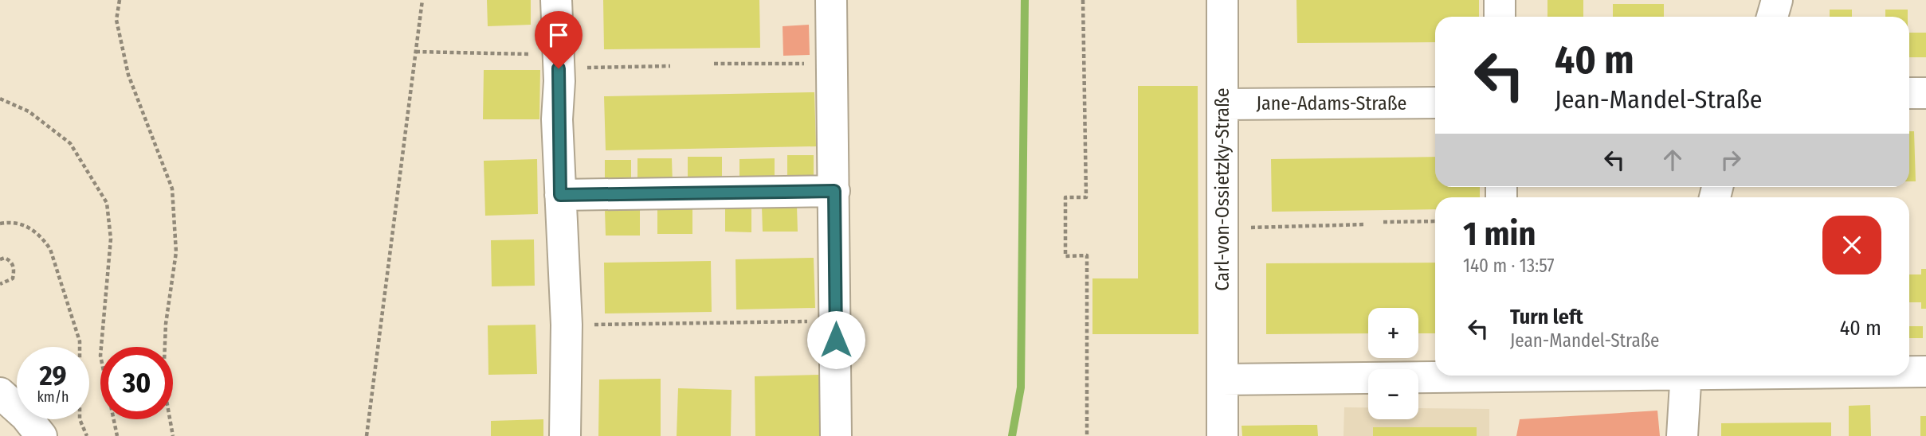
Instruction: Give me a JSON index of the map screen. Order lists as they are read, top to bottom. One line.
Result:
{"streets":{"street":["Jane-Adams-Straße","Carl-von-Ossietzky-Straße"]},"crossings":[["Jane-Adams-Straße","Carl-von-Ossietzky-Straße"]],"page":{"turn":["40 m","Jean-Mandel-Straße"],"heading":["1 min","140 m · 13:57"],"list":[{"name":"Turn left","note":"Jean-Mandel-Straße","value":"40 m"}],"map_buttons":["+","−"],"speed":"29 km/h","limit":"30"}}
